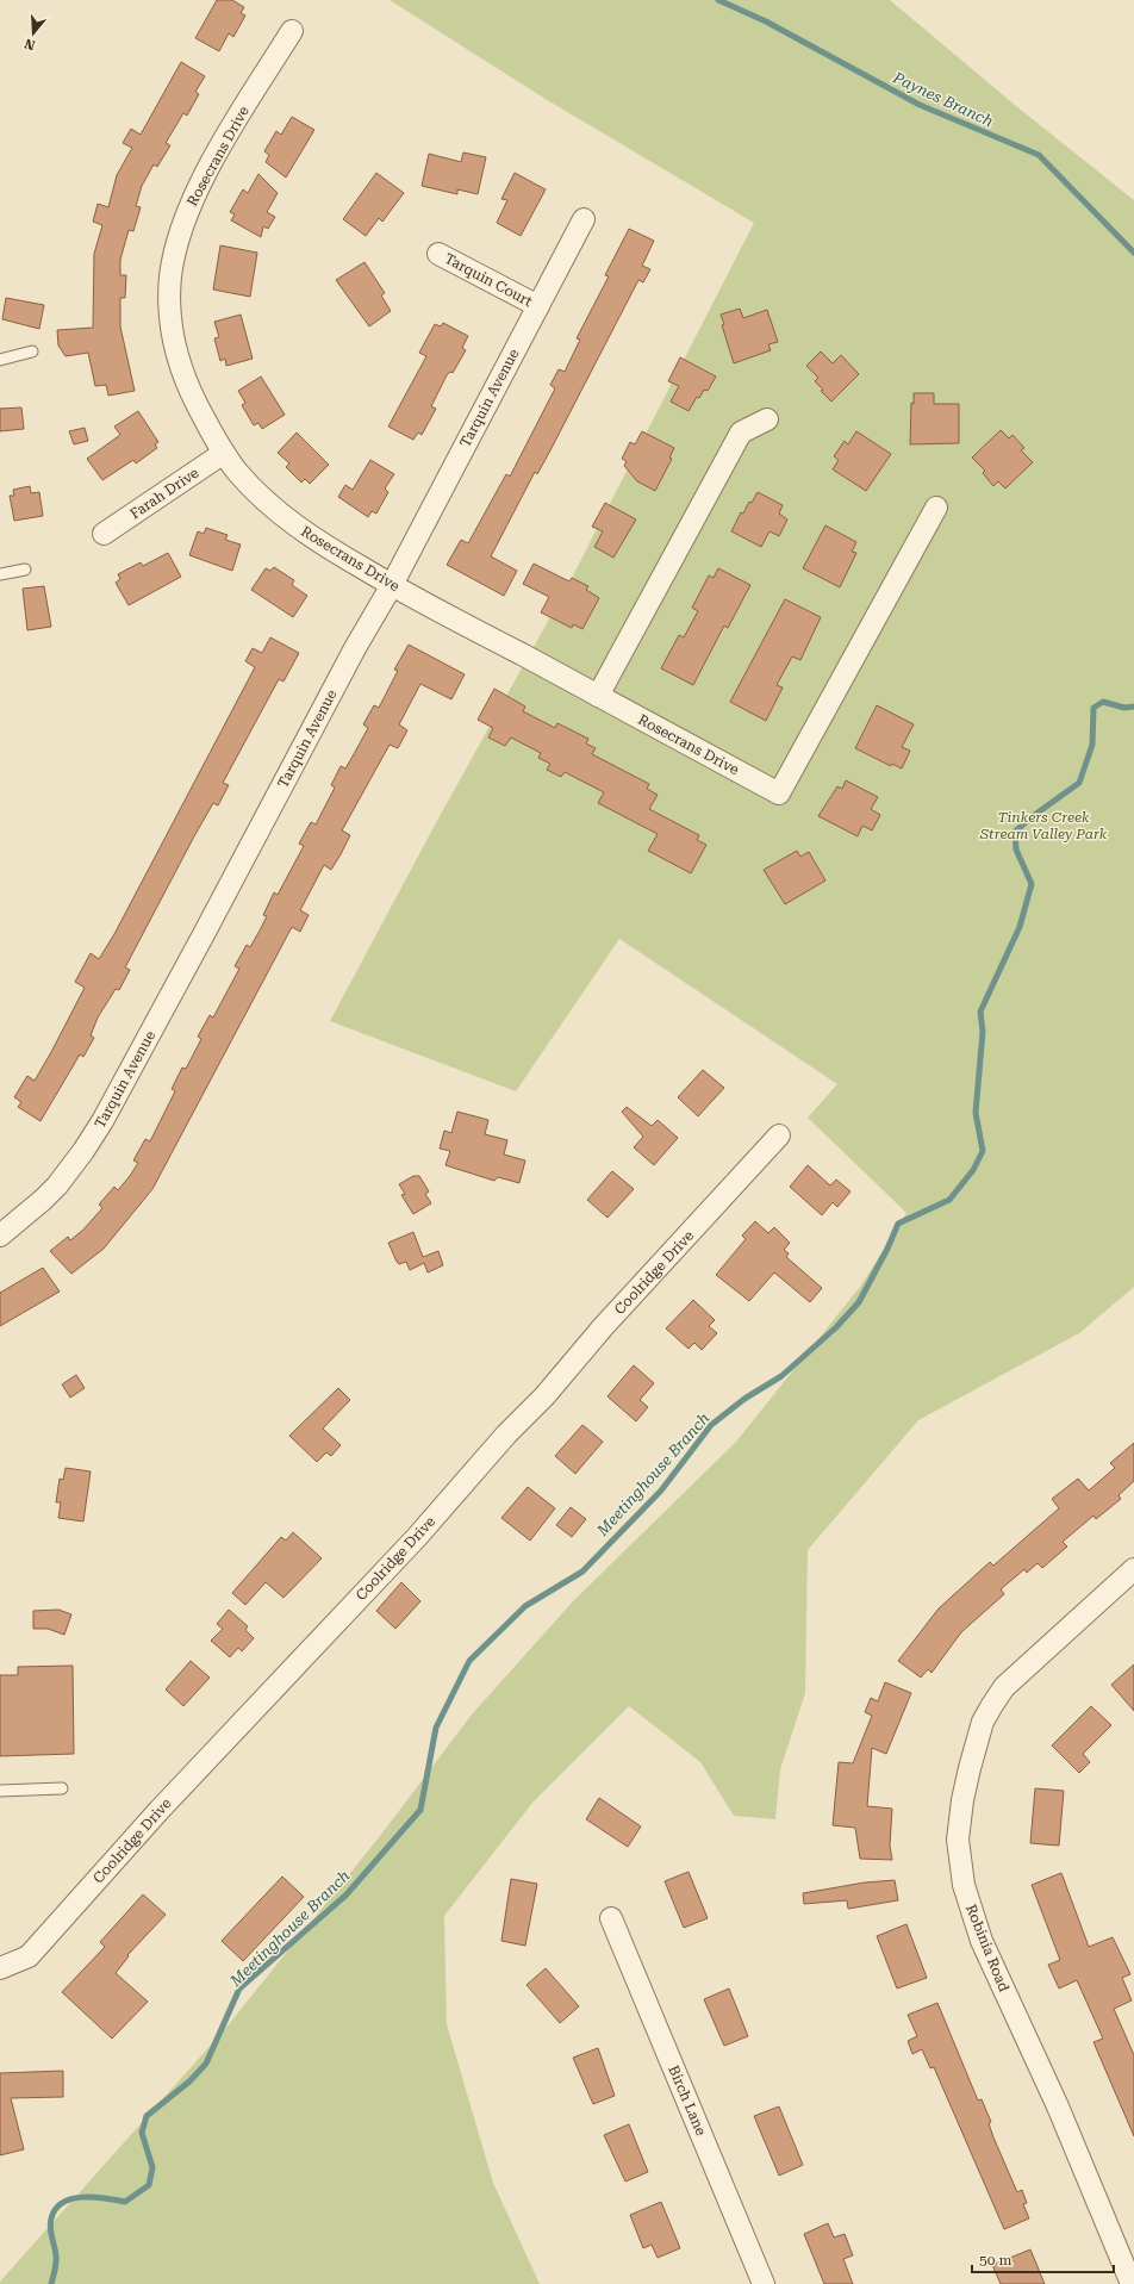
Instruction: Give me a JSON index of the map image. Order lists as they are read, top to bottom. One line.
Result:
{"streets":{"street":["Rosecrans Drive","Tarquin Court","Tarquin Avenue","Farah Drive","Coolridge Drive","Robinia Road","Birch Lane"]},"crossings":[["Rosecrans Drive","Tarquin Avenue"],["Rosecrans Drive","Farah Drive"],["Tarquin Court","Tarquin Avenue"]],"water":["Paynes Branch","Meetinghouse Branch"],"parks":["Tinkers Creek Stream Valley Park"],"scale_bar":"50 m","north":"bottom"}
